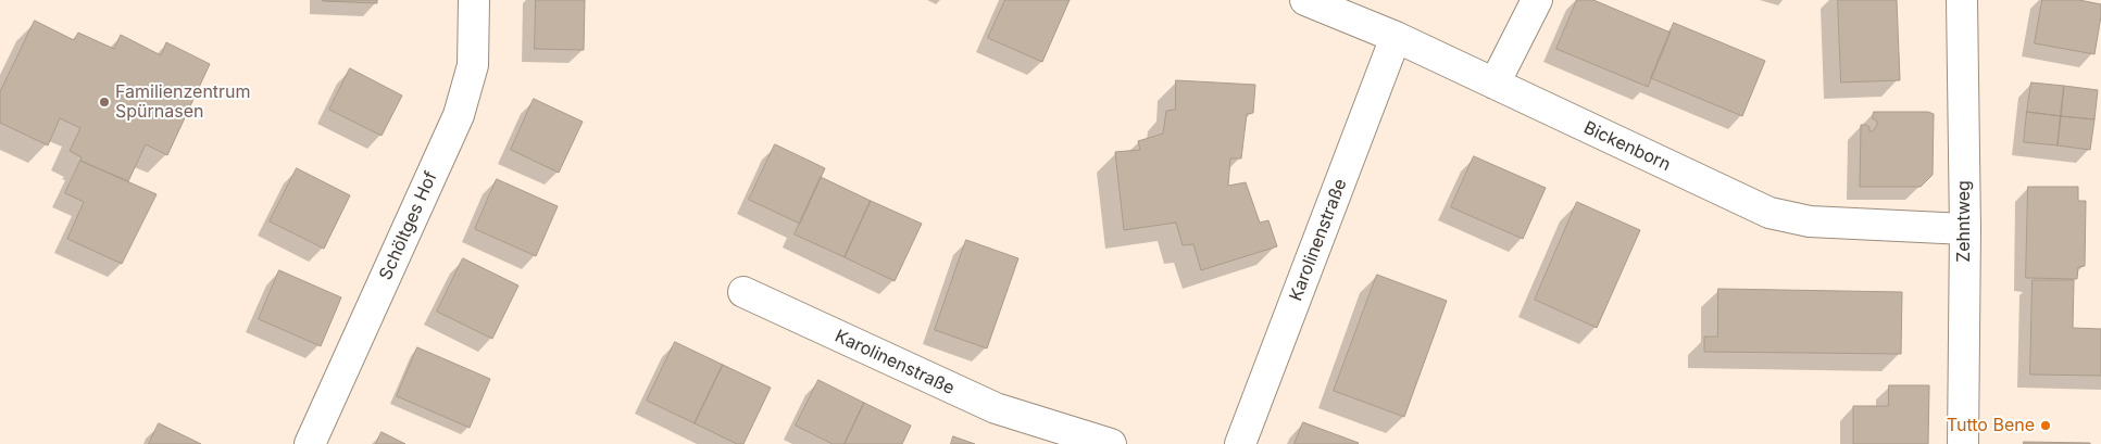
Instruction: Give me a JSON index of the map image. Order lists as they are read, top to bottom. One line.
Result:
{"streets":{"street":["Bickenborn","Zehntweg","Schöltges Hof","Karolinenstraße"]},"crossings":[["Bickenborn","Zehntweg"],["Bickenborn","Karolinenstraße"]],"places":["Familienzentrum Spürnasen","Tutto Bene"]}
